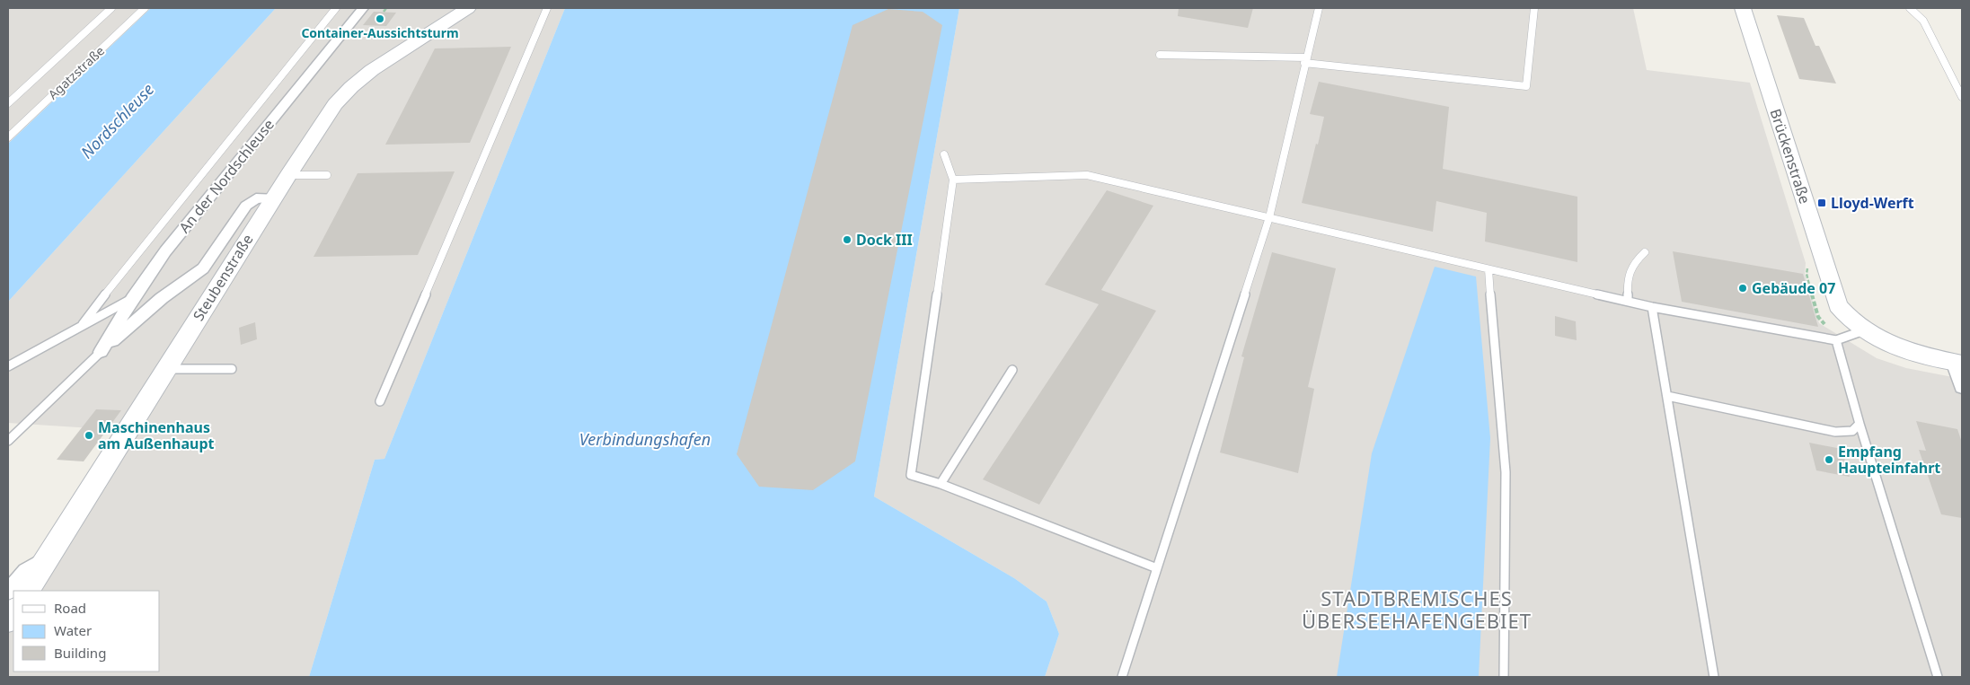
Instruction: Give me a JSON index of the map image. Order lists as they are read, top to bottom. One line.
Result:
{"streets":{"street":["Brückenstraße","An der Nordschleuse","Steubenstraße"],"lane":["Agatzstraße"]},"crossings":[["An der Nordschleuse","Steubenstraße"]],"districts":["STADTBREMISCHES ÜBERSEEHAFENGEBIET"],"water":["Nordschleuse","Verbindungshafen"],"places":{"other":["Container-Aussichtsturm","Dock III","Gebäude 07","Maschinenhaus am Außenhaupt","Empfang Haupteinfahrt"],"transit":["Lloyd-Werft"]},"legend":["Road","Water","Building"]}
